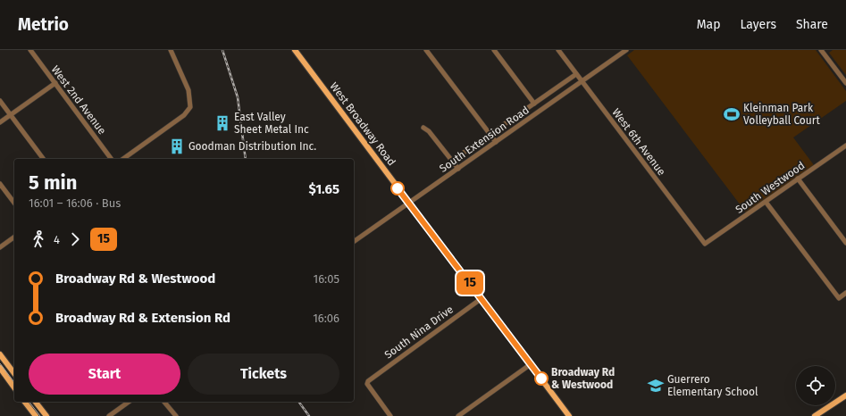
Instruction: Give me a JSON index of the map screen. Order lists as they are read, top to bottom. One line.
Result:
{"streets":{"main road":["West Broadway Road"],"street":["West 2nd Avenue","South Extension Road","West 6th Avenue","South Westwood","South Nina Drive"]},"crossings":[["West Broadway Road","South Extension Road"],["West Broadway Road","South Nina Drive"],["South Extension Road","West 6th Avenue"],["West 6th Avenue","South Westwood"]],"places":{"sports":["Kleinman Park Volleyball Court"],"building":["East Valley Sheet Metal Inc","Goodman Distribution Inc."],"other":["Broadway Rd & Westwood"],"school or university":["Guerrero Elementary School"]},"lines":["bus line 15"],"page":{"header":"Metrio","nav":["Map","Layers","Share"],"on_map":"15","heading":["5 min","16:01 – 16:06 · Bus","$1.65"],"legs":["4","15"],"list":[{"name":"Broadway Rd & Westwood","value":"16:05"},{"name":"Broadway Rd & Extension Rd","value":"16:06"}],"buttons":["Start","Tickets"]}}
